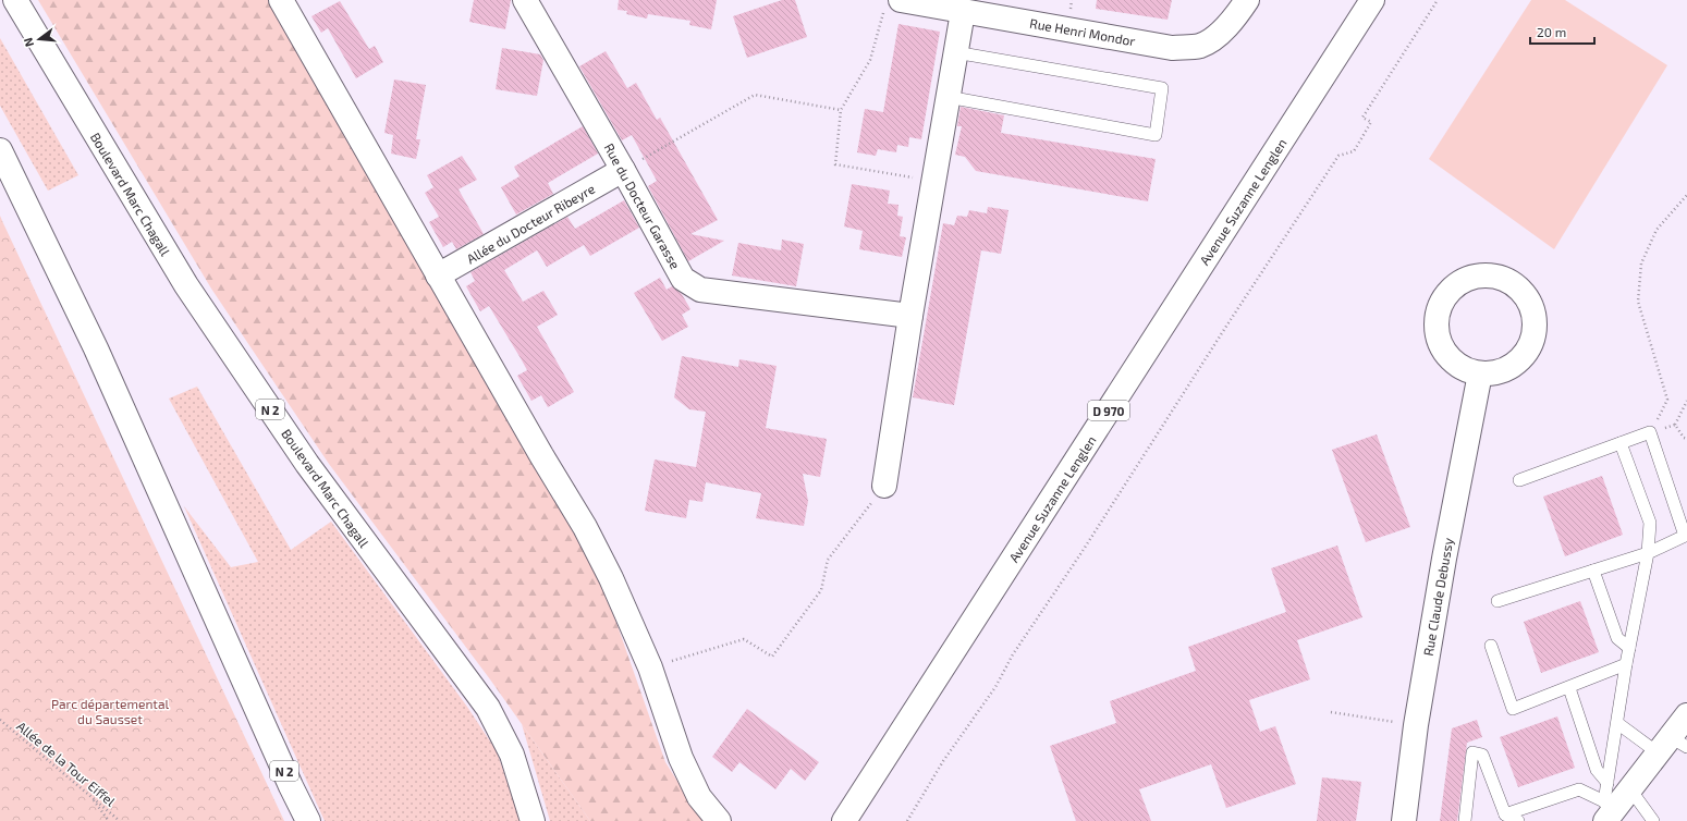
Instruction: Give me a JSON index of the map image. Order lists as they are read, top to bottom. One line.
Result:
{"streets":{"main road":["Rue Henri Mondor","Boulevard Marc Chagall","Avenue Suzanne Lenglen","Rue du Docteur Garasse","Allée du Docteur Ribeyre","N 2","D 970","Rue Claude Debussy"],"path":["Allée de la Tour Eiffel"]},"crossings":[["Rue du Docteur Garasse","Allée du Docteur Ribeyre"]],"parks":["Parc départemental du Sausset"],"scale_bar":"20 m","north":"left"}
